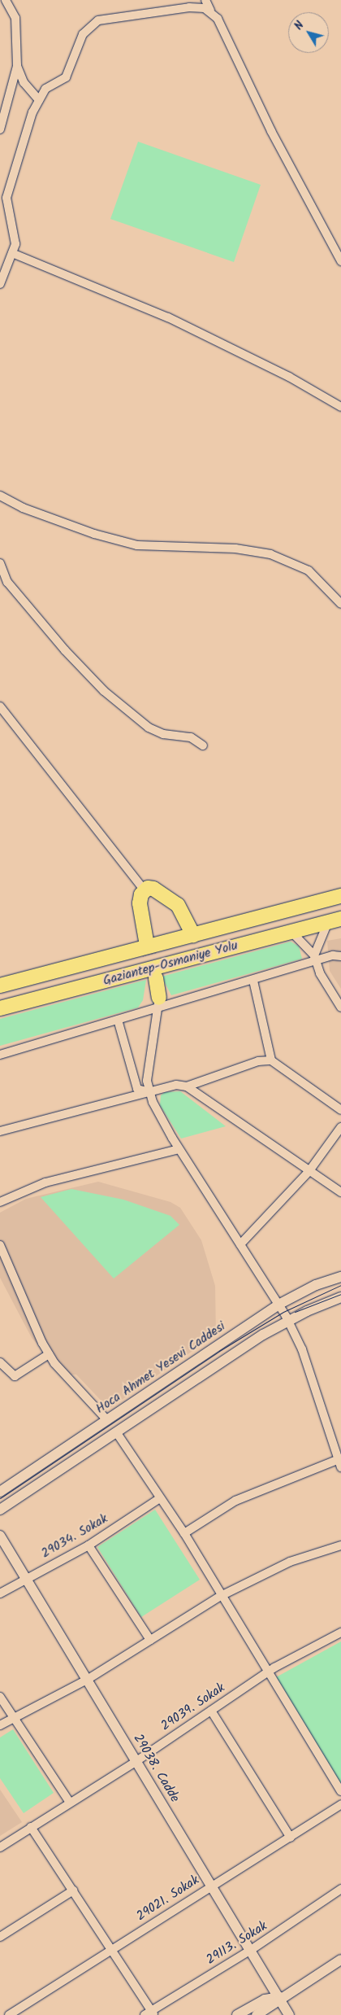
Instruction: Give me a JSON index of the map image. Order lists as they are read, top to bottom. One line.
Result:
{"streets":{"highway":["Gaziantep-Osmaniye Yolu"],"street":["Hoca Ahmet Yesevi Caddesi","29034. Sokak","29039. Sokak","29038. Cadde","29021. Sokak","29113. Sokak"]},"crossings":[["29034. Sokak","29038. Cadde"],["29039. Sokak","29038. Cadde"],["29038. Cadde","29021. Sokak"],["29038. Cadde","29113. Sokak"]],"north":"top left"}
